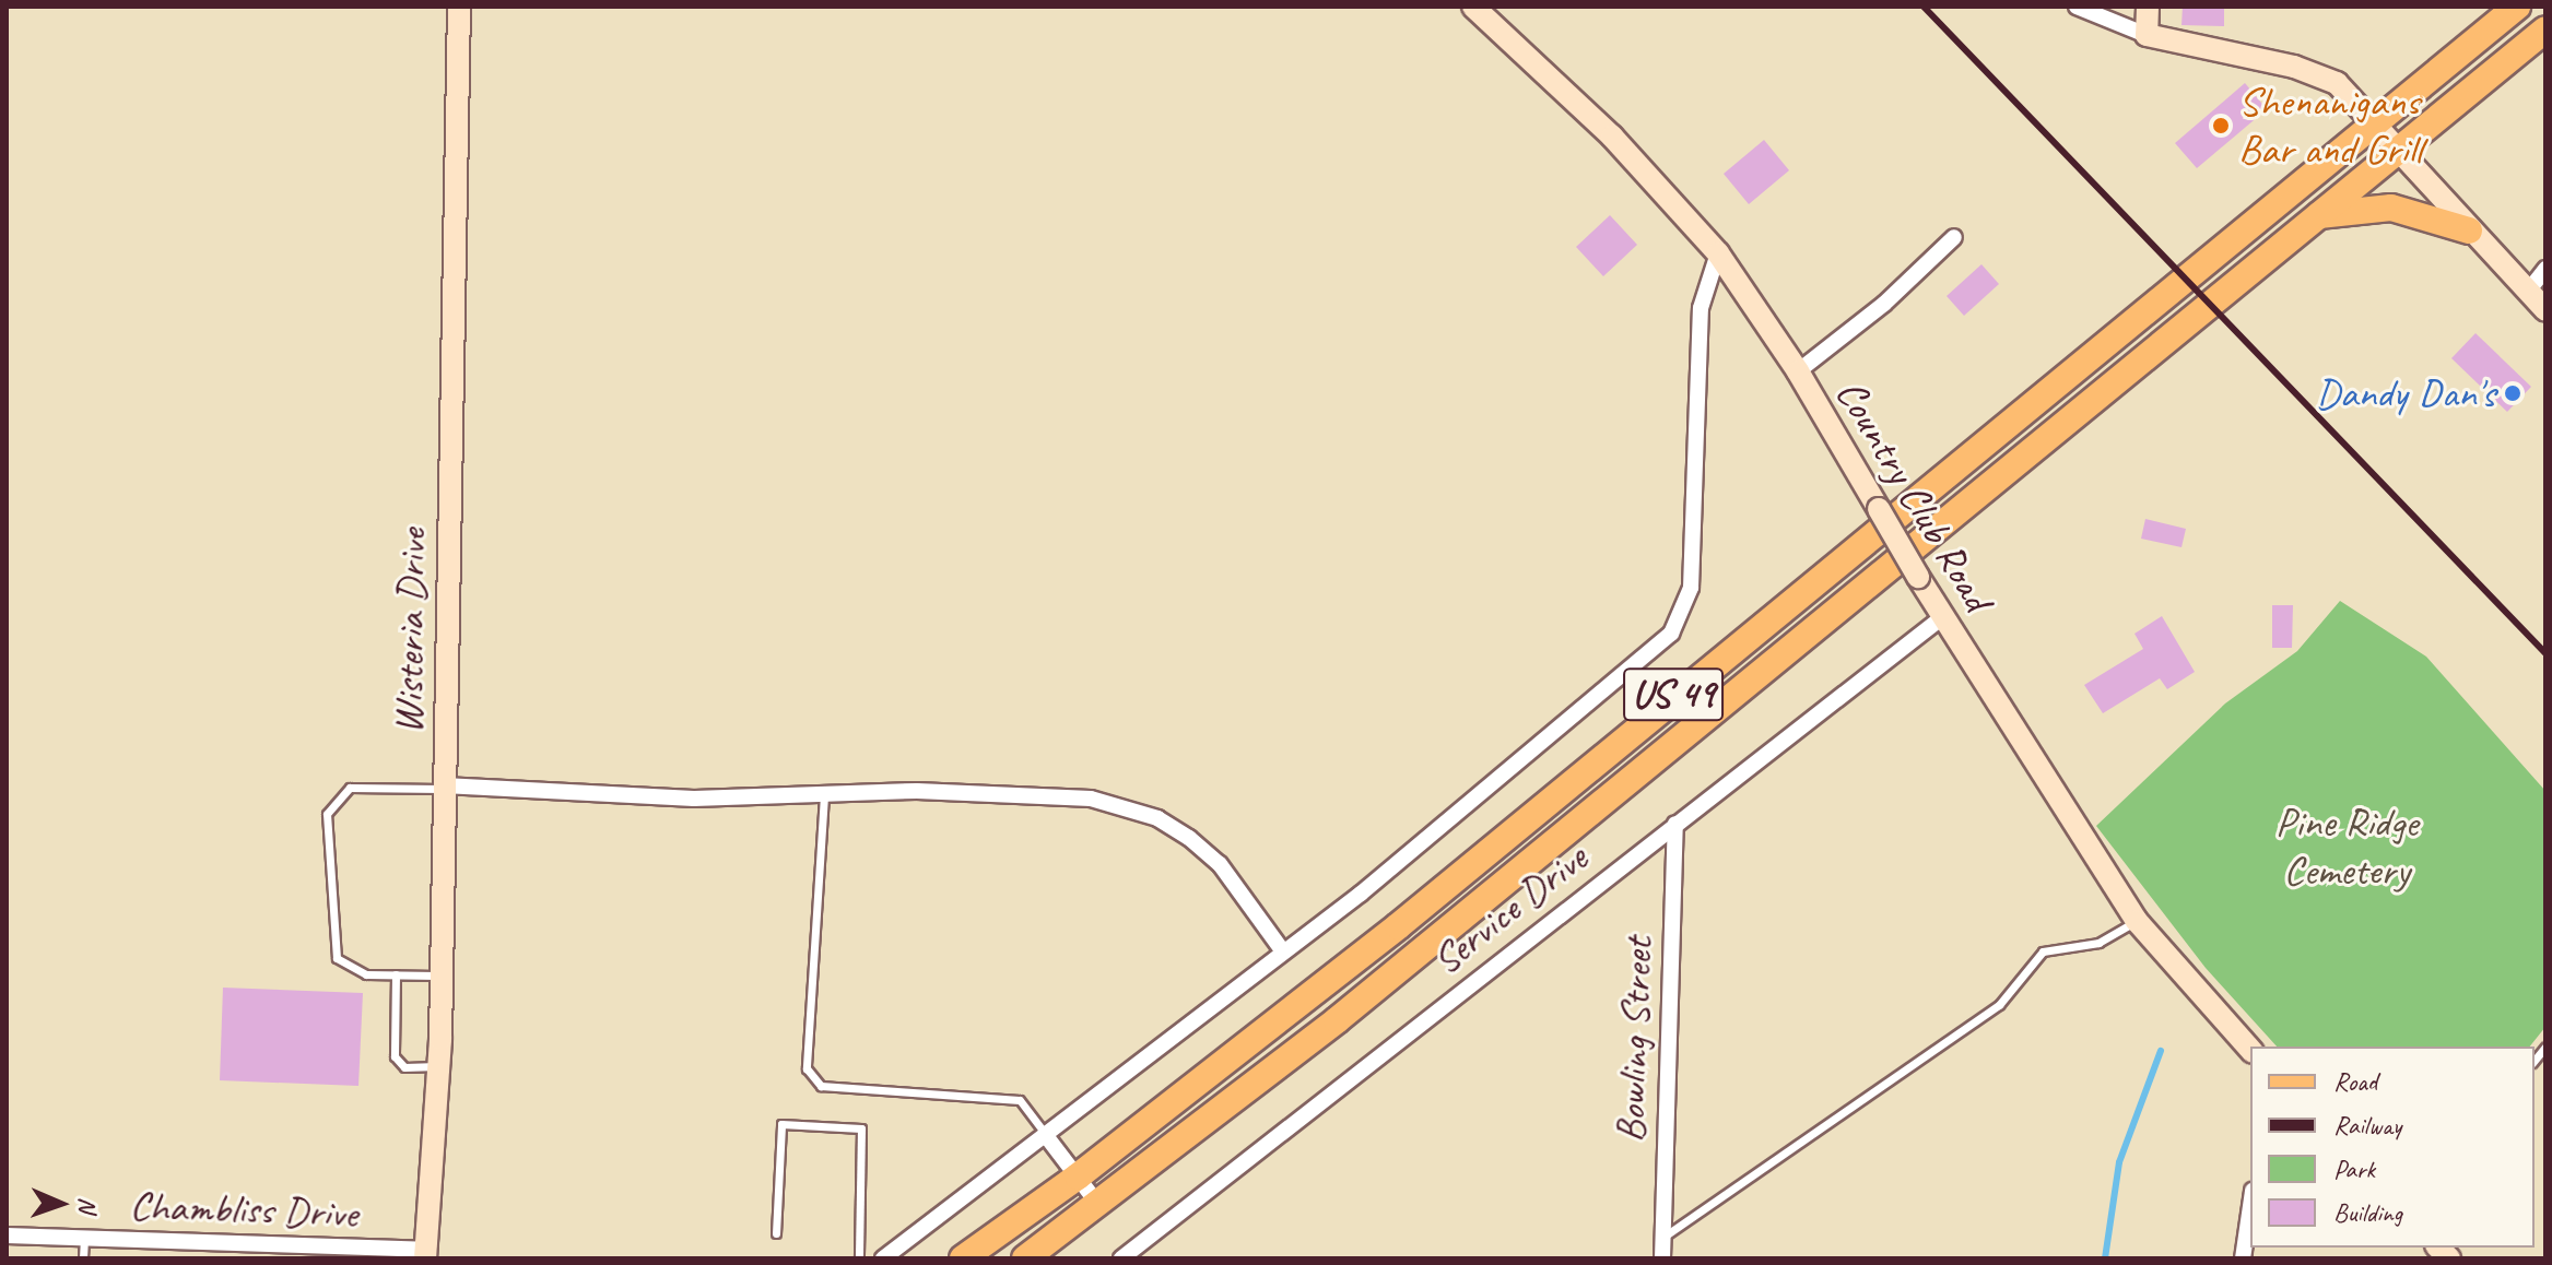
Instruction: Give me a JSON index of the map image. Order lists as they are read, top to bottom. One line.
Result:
{"streets":{"main road":["US 49"],"street":["Country Club Road","Wisteria Drive","Service Drive","Bowling Street","Chambliss Drive"]},"crossings":[["Country Club Road","Service Drive"],["Wisteria Drive","Chambliss Drive"],["Service Drive","Bowling Street"]],"parks":["Pine Ridge Cemetery"],"places":["Shenanigans Bar and Grill","Dandy Dan's"],"legend":["Road","Railway","Park","Building"],"north":"right"}
